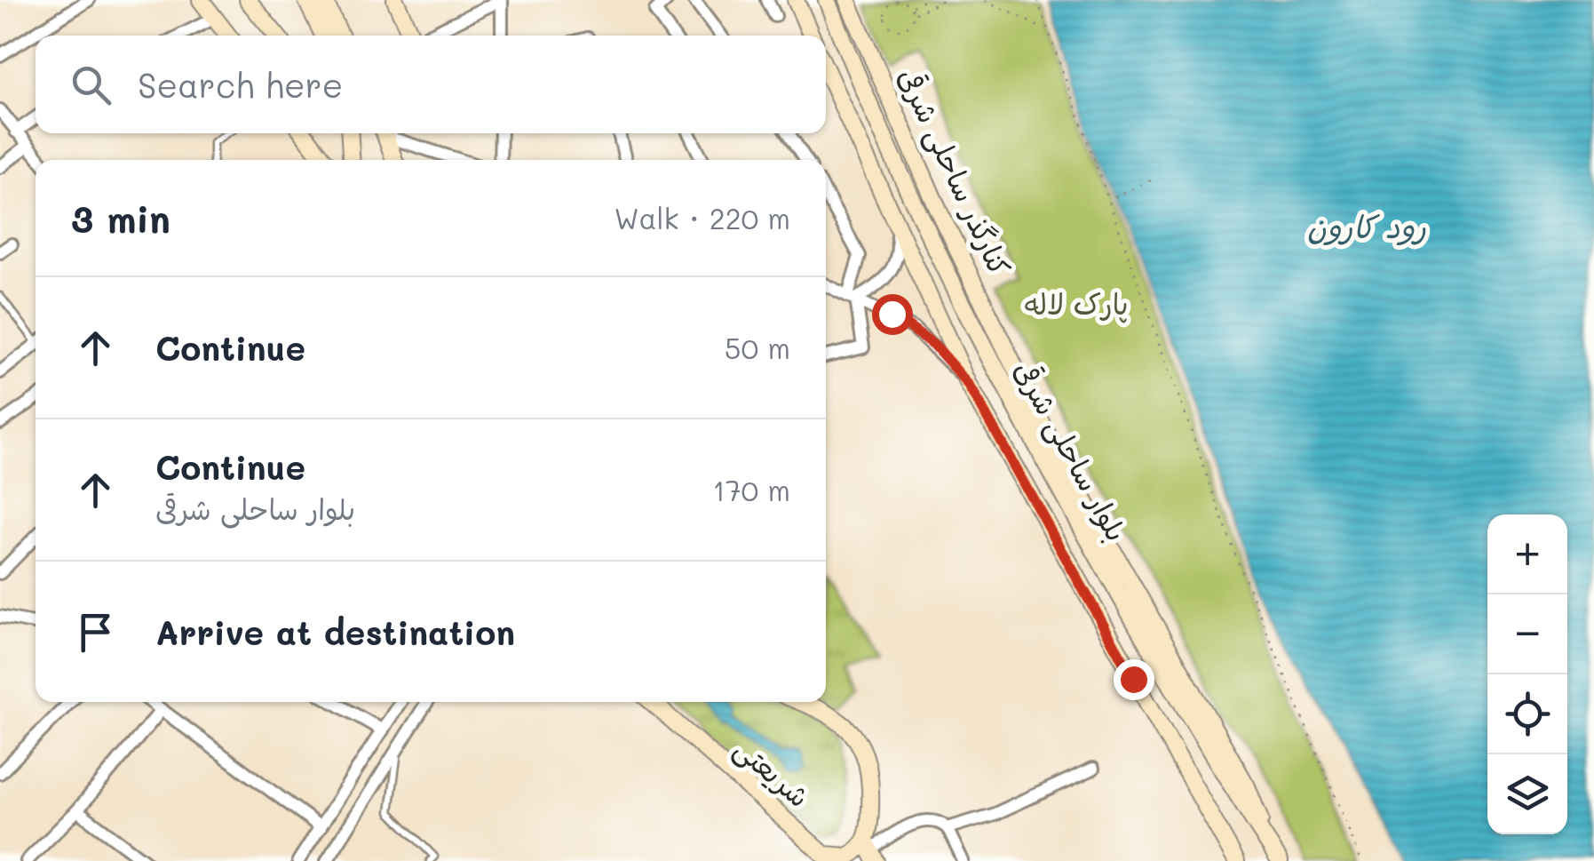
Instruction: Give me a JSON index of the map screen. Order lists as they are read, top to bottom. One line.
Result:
{"streets":{"main road":["کنارگذر ساحلی شرقی","بلوار ساحلی شرقی","شریعتی"]},"crossings":[["کنارگذر ساحلی شرقی","بلوار ساحلی شرقی"]],"water":["رود کارون"],"parks":["پارک لاله"],"page":{"search":"Search here","heading":["3 min","Walk · 220 m"],"list":[["Continue","50 m"],["Continue","بلوار ساحلی شرقی","170 m"],"Arrive at destination"],"map_buttons":["+","−"]}}
